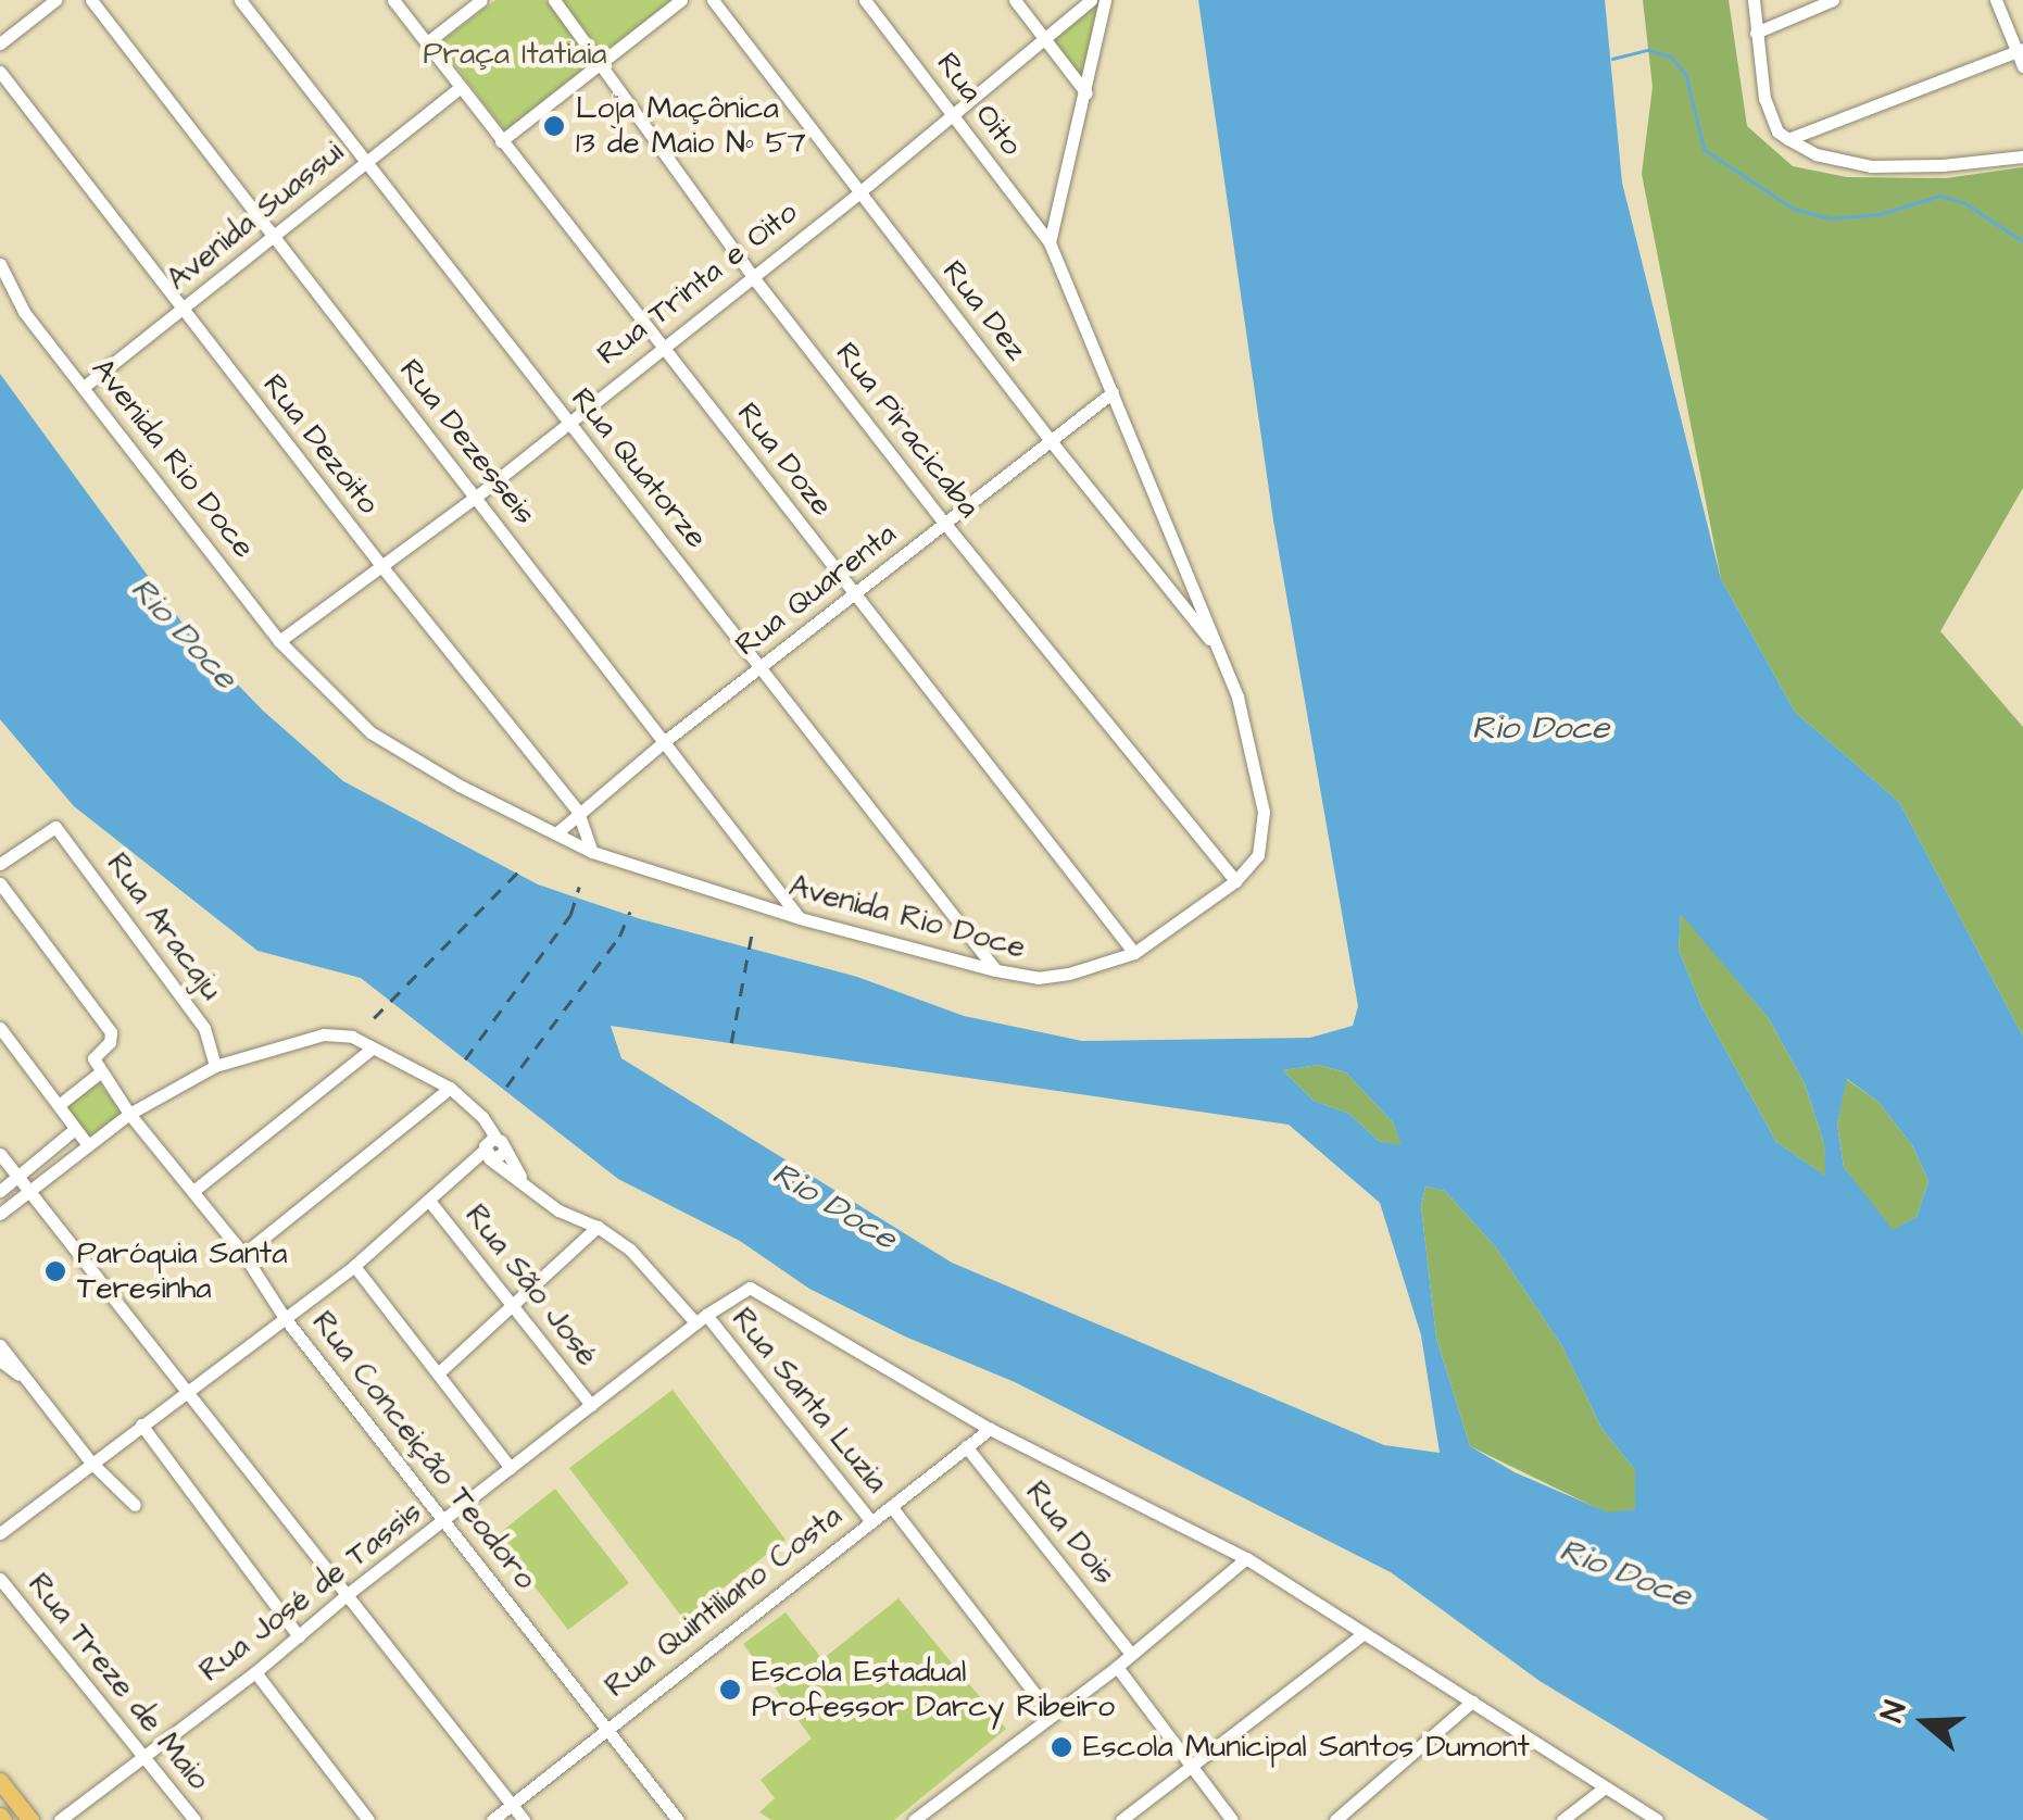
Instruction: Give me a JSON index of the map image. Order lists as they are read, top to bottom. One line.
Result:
{"streets":{"street":["Rua Oito","Avenida Suassui","Rua Trinta e Oito","Rua Dez","Rua Piracicaba","Rua Dezesseis","Rua Dezoito","Avenida Rio Doce","Rua Doze","Rua Quatorze","Rua Quarenta","Rua Aracaju","Rua São José","Rua Santa Luzia","Rua Conceição Teodoro","Rua Dois","Rua José de Tassis","Rua Quintiliano Costa","Rua Treze de Maio"]},"crossings":[["Rua Oito","Rua Trinta e Oito"],["Rua Oito","Avenida Rio Doce"],["Avenida Suassui","Rua Dezesseis"],["Avenida Suassui","Rua Dezoito"],["Avenida Suassui","Avenida Rio Doce"],["Avenida Suassui","Rua Doze"],["Avenida Suassui","Rua Quatorze"],["Rua Trinta e Oito","Rua Dez"],["Rua Trinta e Oito","Rua Piracicaba"],["Rua Trinta e Oito","Rua Dezesseis"],["Rua Trinta e Oito","Rua Dezoito"],["Rua Trinta e Oito","Avenida Rio Doce"],["Rua Trinta e Oito","Rua Doze"],["Rua Trinta e Oito","Rua Quatorze"],["Rua Dez","Avenida Rio Doce"],["Rua Dez","Rua Quarenta"],["Rua Piracicaba","Avenida Rio Doce"],["Rua Piracicaba","Rua Quarenta"],["Rua Dezesseis","Avenida Rio Doce"],["Rua Dezesseis","Rua Quarenta"],["Rua Dezoito","Avenida Rio Doce"],["Rua Dezoito","Rua Quarenta"],["Avenida Rio Doce","Rua Doze"],["Avenida Rio Doce","Rua Quatorze"],["Avenida Rio Doce","Rua Quarenta"],["Rua Doze","Rua Quarenta"],["Rua Quatorze","Rua Quarenta"],["Rua São José","Rua José de Tassis"],["Rua Santa Luzia","Rua José de Tassis"],["Rua Santa Luzia","Rua Quintiliano Costa"],["Rua Conceição Teodoro","Rua José de Tassis"],["Rua Conceição Teodoro","Rua Quintiliano Costa"],["Rua Dois","Rua Quintiliano Costa"],["Rua José de Tassis","Rua Treze de Maio"]],"water":["Rio Doce"],"parks":["Praça Itatiaia"],"places":["Loja Maçônica 13 de Maio Nº 57","Paróquia Santa Teresinha","Escola Estadual Professor Darcy Ribeiro","Escola Municipal Santos Dumont"],"north":"left"}
